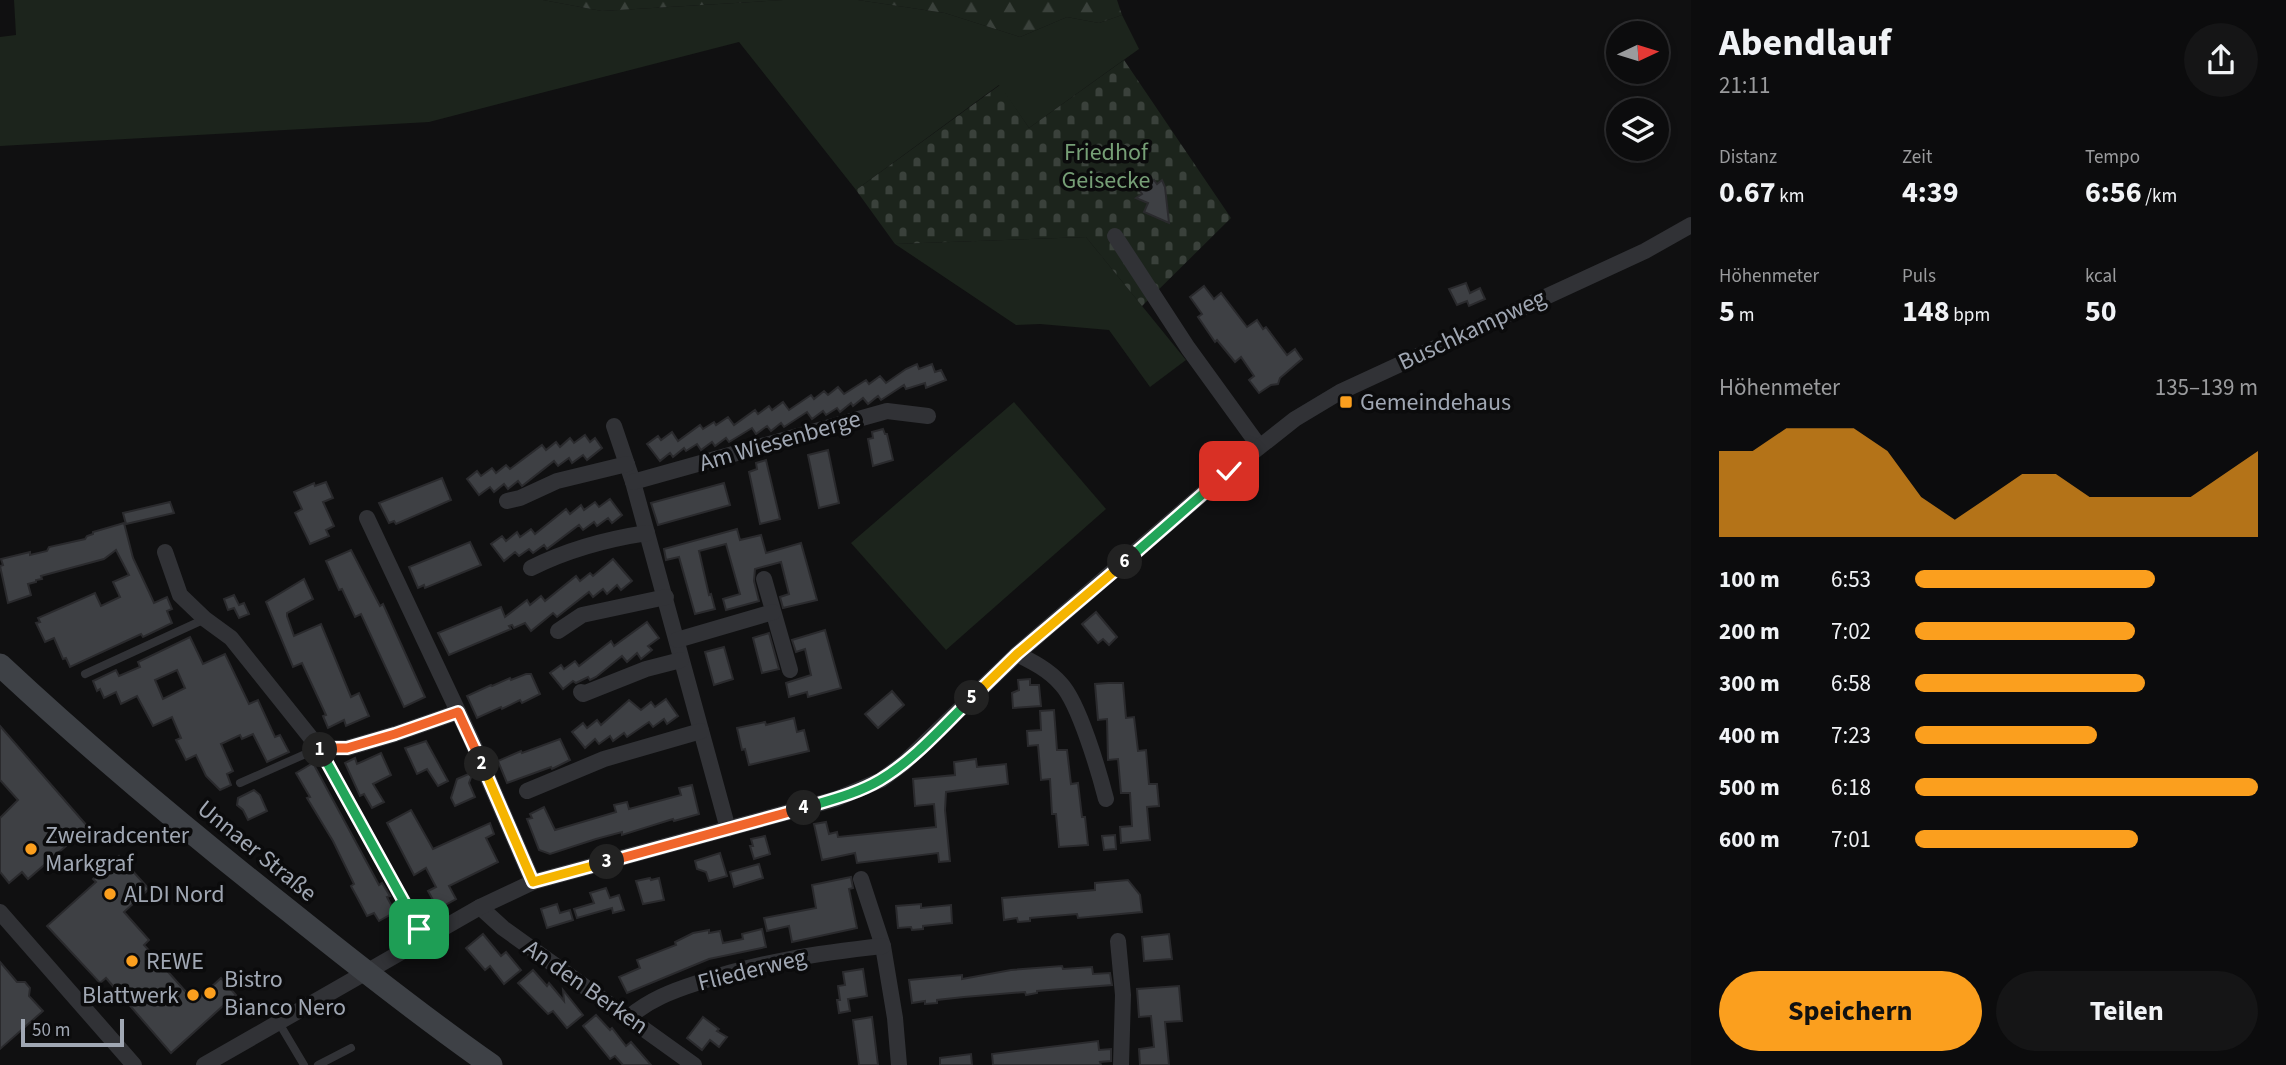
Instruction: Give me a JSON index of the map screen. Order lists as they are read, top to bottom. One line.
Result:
{"streets":{"main road":["Unnaer Straße"],"street":["Buschkampweg","Am Wiesenberge","Fliederweg","An den Berken"]},"crossings":[["Buschkampweg","Unnaer Straße"],["Buschkampweg","An den Berken"],["Fliederweg","An den Berken"]],"parks":["Friedhof Geisecke"],"places":{"transit":["Gemeindehaus"],"other":["Zweiradcenter Markgraf","ALDI Nord","REWE","Bistro Bianco Nero","Blattwerk"]},"scale_bar":"50 m","north":"right","page":{"heading":["Abendlauf","21:11"],"stats":[["Distanz","0.67 km"],["Zeit","4:39"],["Tempo","6:56 /km"],["Höhenmeter","5 m"],["Puls","148 bpm"],["kcal","50"]],"chart":["Höhenmeter","135–139 m"],"pins":["6","5","1","2","4","3"],"list":[{"name":"100 m","note":"6:53"},{"name":"200 m","note":"7:02"},{"name":"300 m","note":"6:58"},{"name":"400 m","note":"7:23"},{"name":"500 m","note":"6:18"},{"name":"600 m","note":"7:01"}],"buttons":["Speichern","Teilen"],"scale":"50 m"}}
